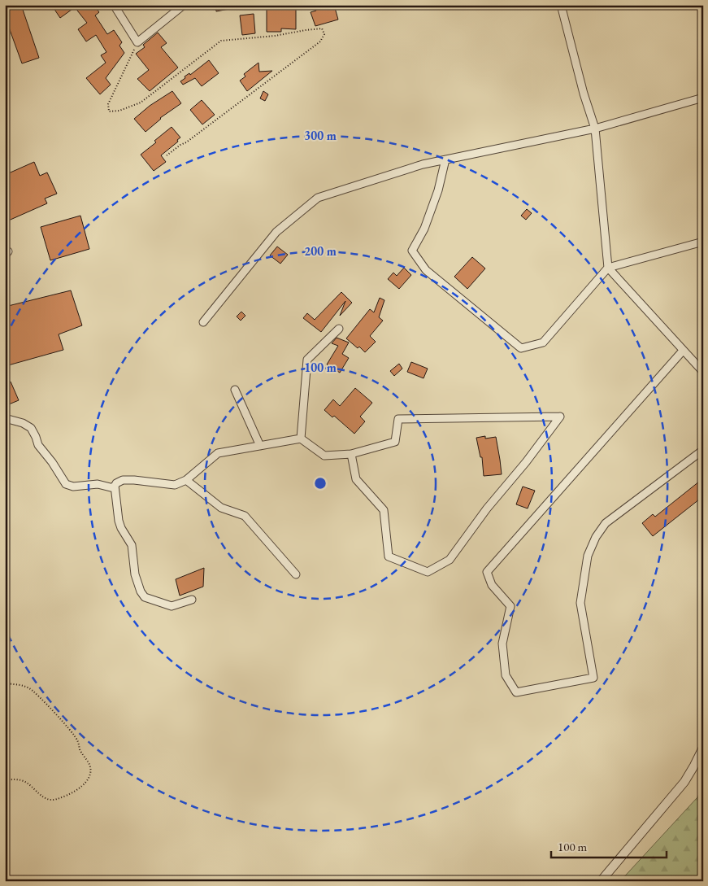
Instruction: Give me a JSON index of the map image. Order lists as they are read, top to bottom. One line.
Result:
{"scale_bar":"100 m","rings":["300 m","200 m","100 m"]}
